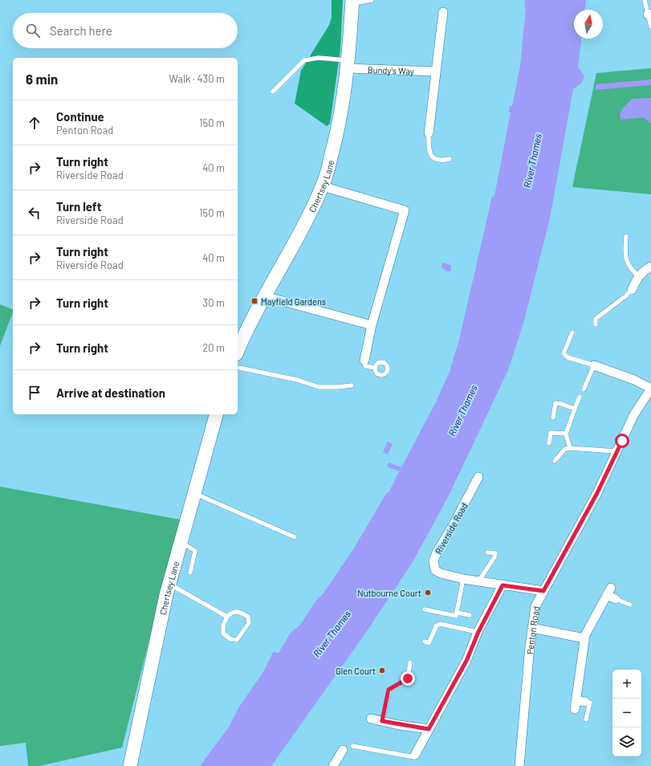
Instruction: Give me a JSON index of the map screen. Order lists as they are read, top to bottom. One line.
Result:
{"streets":{"main road":["Chertsey Lane"],"street":["Bundy's Way","Riverside Road","Penton Road"]},"crossings":[["Bundy's Way","Chertsey Lane"],["Riverside Road","Penton Road"]],"water":["River Thames"],"places":{"transit":["Mayfield Gardens"],"other":["Nutbourne Court","Glen Court"]},"north":"top","page":{"search":"Search here","heading":["6 min","Walk · 430 m"],"list":[["Continue","Penton Road","150 m"],["Turn right","Riverside Road","40 m"],["Turn left","Riverside Road","150 m"],["Turn right","Riverside Road","40 m"],["Turn right","30 m"],["Turn right","20 m"],"Arrive at destination"],"map_buttons":["+","−"]}}
